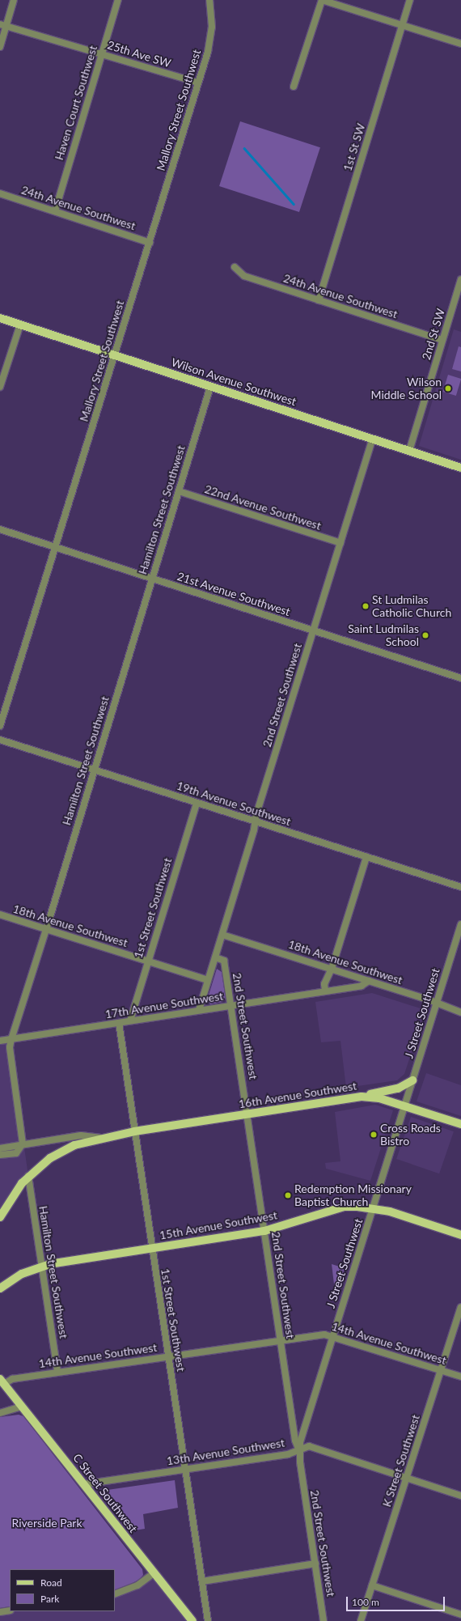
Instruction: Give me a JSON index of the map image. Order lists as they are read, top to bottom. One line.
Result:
{"streets":{"main road":["Wilson Avenue Southwest","16th Avenue Southwest","15th Avenue Southwest","C Street Southwest"],"street":["25th Ave SW","Haven Court Southwest","Mallory Street Southwest","1st St SW","24th Avenue Southwest","2nd St SW","22nd Avenue Southwest","Hamilton Street Southwest","21st Avenue Southwest","2nd Street Southwest","19th Avenue Southwest","1st Street Southwest","18th Avenue Southwest","17th Avenue Southwest","J Street Southwest","14th Avenue Southwest","13th Avenue Southwest","K Street Southwest"]},"crossings":[["25th Ave SW","Haven Court Southwest"],["25th Ave SW","Mallory Street Southwest"],["Haven Court Southwest","24th Avenue Southwest"],["Mallory Street Southwest","24th Avenue Southwest"],["Mallory Street Southwest","Wilson Avenue Southwest"],["Mallory Street Southwest","21st Avenue Southwest"],["1st St SW","24th Avenue Southwest"],["24th Avenue Southwest","2nd St SW"],["2nd St SW","Wilson Avenue Southwest"],["Wilson Avenue Southwest","Hamilton Street Southwest"],["Wilson Avenue Southwest","2nd Street Southwest"],["22nd Avenue Southwest","Hamilton Street Southwest"],["22nd Avenue Southwest","2nd Street Southwest"],["Hamilton Street Southwest","21st Avenue Southwest"],["Hamilton Street Southwest","19th Avenue Southwest"],["Hamilton Street Southwest","18th Avenue Southwest"],["Hamilton Street Southwest","17th Avenue Southwest"],["Hamilton Street Southwest","16th Avenue Southwest"],["Hamilton Street Southwest","15th Avenue Southwest"],["Hamilton Street Southwest","14th Avenue Southwest"],["21st Avenue Southwest","2nd Street Southwest"],["2nd Street Southwest","19th Avenue Southwest"],["2nd Street Southwest","18th Avenue Southwest"],["2nd Street Southwest","17th Avenue Southwest"],["2nd Street Southwest","J Street Southwest"],["2nd Street Southwest","16th Avenue Southwest"],["2nd Street Southwest","15th Avenue Southwest"],["2nd Street Southwest","14th Avenue Southwest"],["2nd Street Southwest","13th Avenue Southwest"],["19th Avenue Southwest","1st Street Southwest"],["1st Street Southwest","18th Avenue Southwest"],["1st Street Southwest","17th Avenue Southwest"],["1st Street Southwest","16th Avenue Southwest"],["1st Street Southwest","15th Avenue Southwest"],["1st Street Southwest","14th Avenue Southwest"],["1st Street Southwest","13th Avenue Southwest"],["18th Avenue Southwest","17th Avenue Southwest"],["18th Avenue Southwest","J Street Southwest"],["J Street Southwest","16th Avenue Southwest"],["J Street Southwest","15th Avenue Southwest"],["J Street Southwest","14th Avenue Southwest"],["14th Avenue Southwest","K Street Southwest"],["14th Avenue Southwest","C Street Southwest"],["13th Avenue Southwest","K Street Southwest"],["13th Avenue Southwest","C Street Southwest"]],"parks":["Riverside Park"],"places":["Wilson Middle School","St Ludmilas Catholic Church","Saint Ludmilas School","Cross Roads Bistro","Redemption Missionary Baptist Church"],"legend":["Road","Park"],"scale_bar":"100 m"}
